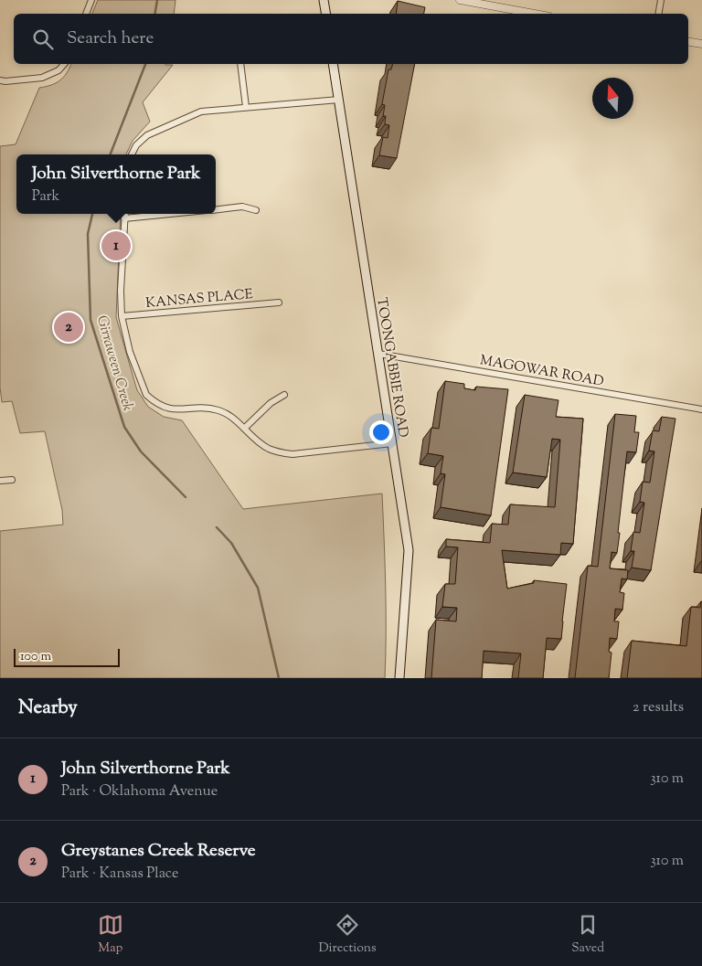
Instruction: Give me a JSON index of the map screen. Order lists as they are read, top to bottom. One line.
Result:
{"streets":{"main road":["TOONGABBIE ROAD"],"street":["KANSAS PLACE","MAGOWAR ROAD"]},"crossings":[["TOONGABBIE ROAD","MAGOWAR ROAD"]],"water":["Girraween Creek"],"scale_bar":"100 m","north":"top","page":{"search":"Search here","popup":["John Silverthorne Park","Park"],"pins":["1","2"],"scale":"100 m","heading":["Nearby","2 results"],"list":[{"mark":"1","name":"John Silverthorne Park","note":"Park · Oklahoma Avenue","value":"310 m"},{"mark":"2","name":"Greystanes Creek Reserve","note":"Park · Kansas Place","value":"310 m"}],"nav":["Map","Directions","Saved"]}}
